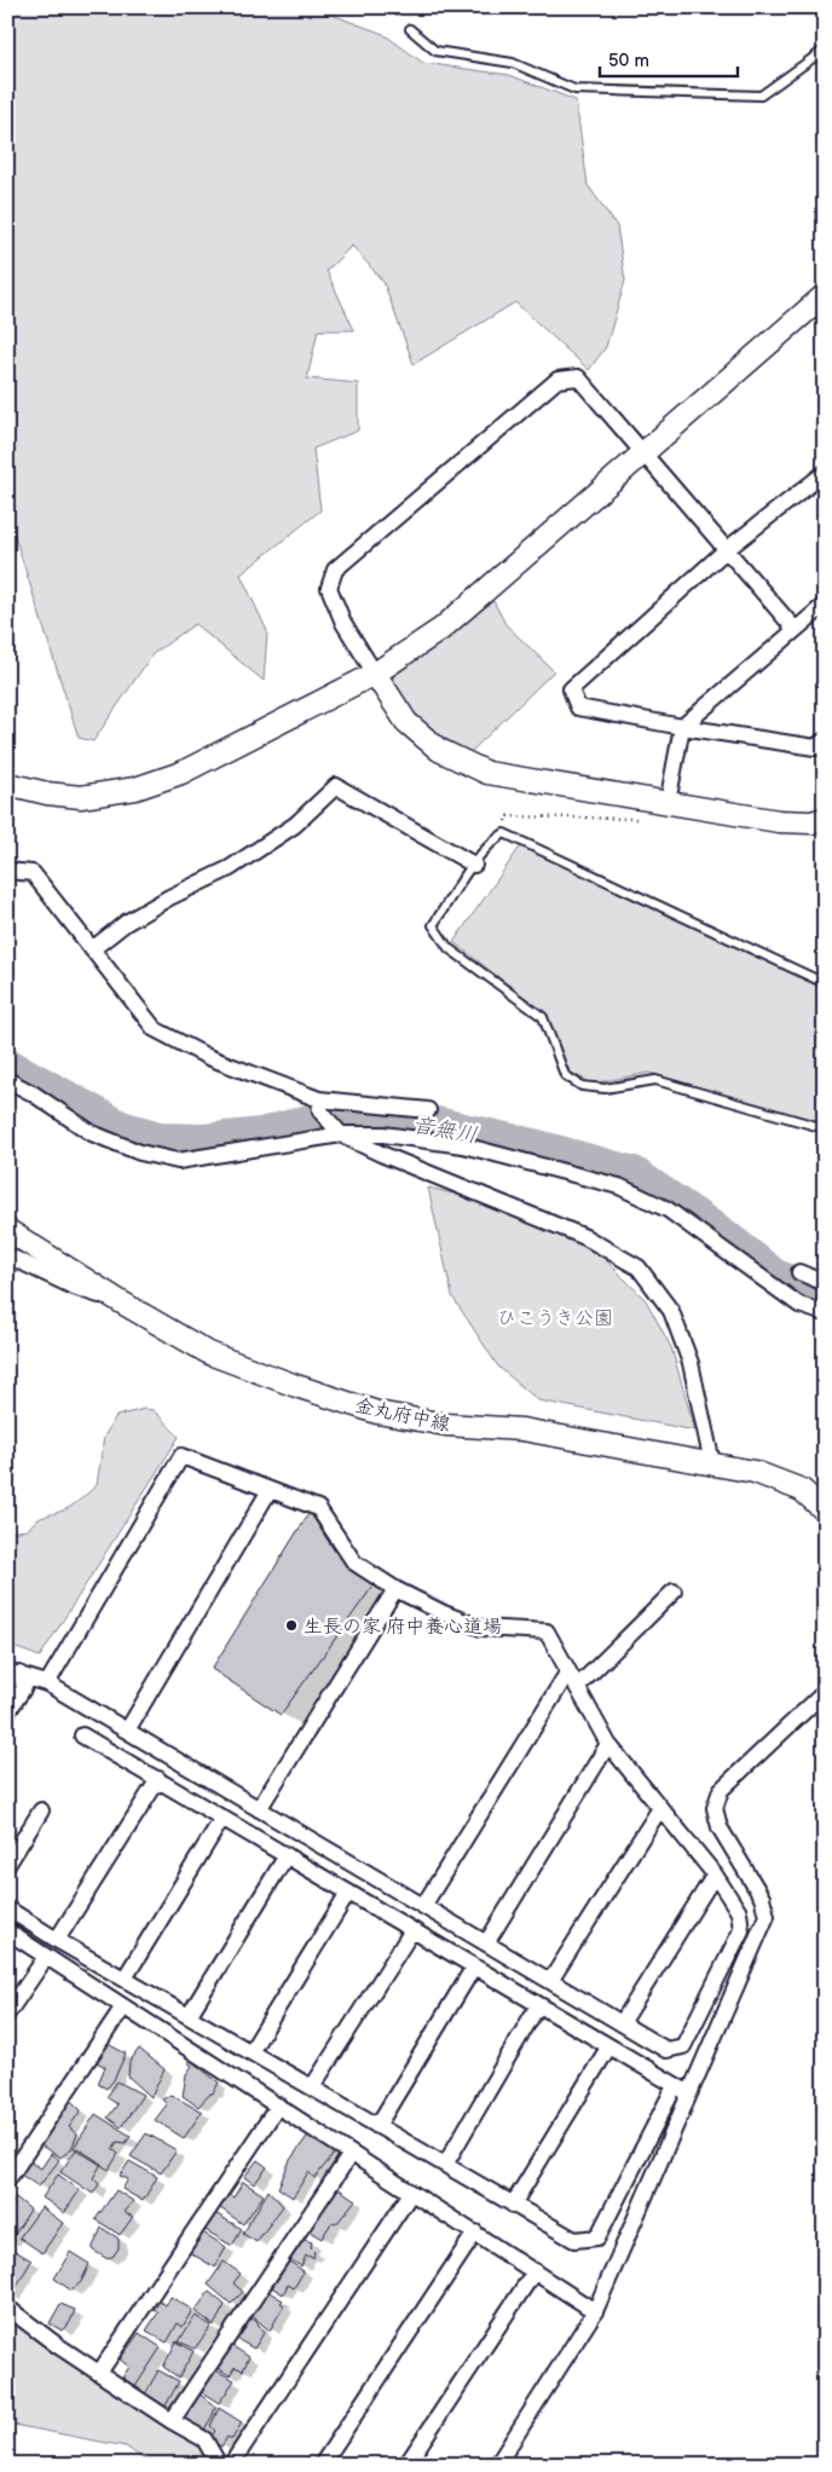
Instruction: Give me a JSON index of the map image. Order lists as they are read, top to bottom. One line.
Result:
{"streets":{"street":["金丸府中線"]},"water":["音無川"],"parks":["ひこうき公園"],"places":["生長の家 府中養心道場"],"scale_bar":"50 m"}
